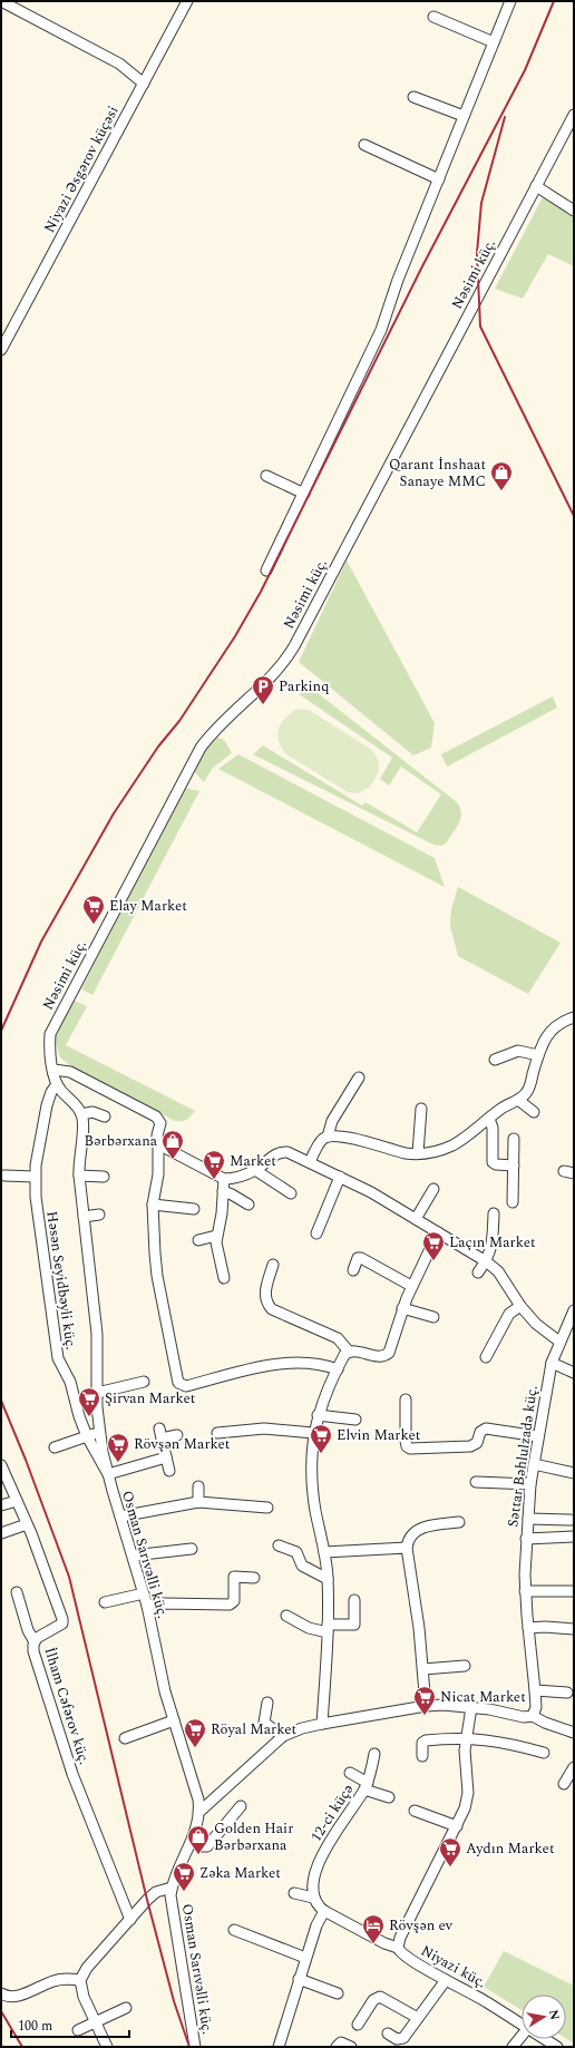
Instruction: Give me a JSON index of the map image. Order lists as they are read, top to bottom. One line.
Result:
{"streets":{"street":["Niyazi Əsgərov küçəsi","Nəsimi küç.","Həsən Seyidbəyli küç.","Səttar Bəhlulzadə küç.","Osman Sarıvəlli küç.","İlham Cəfərov küç.","12-ci küçə","Niyazi küç."]},"crossings":[["Həsən Seyidbəyli küç.","Osman Sarıvəlli küç."]],"places":{"shop":["Qarant İnshaat Sanaye MMC","Bərbərxana","Golden Hair Bərbərxana"],"parking":["Parkinq"],"supermarket":["Elay Market","Market","Laçın Market","Şirvan Market","Elvin Market","Rövşən Market","Nicat Market","Röyal Market","Aydın Market","Zəka Market"],"hotel":["Rövşən ev"]},"scale_bar":"100 m","north":"right"}
